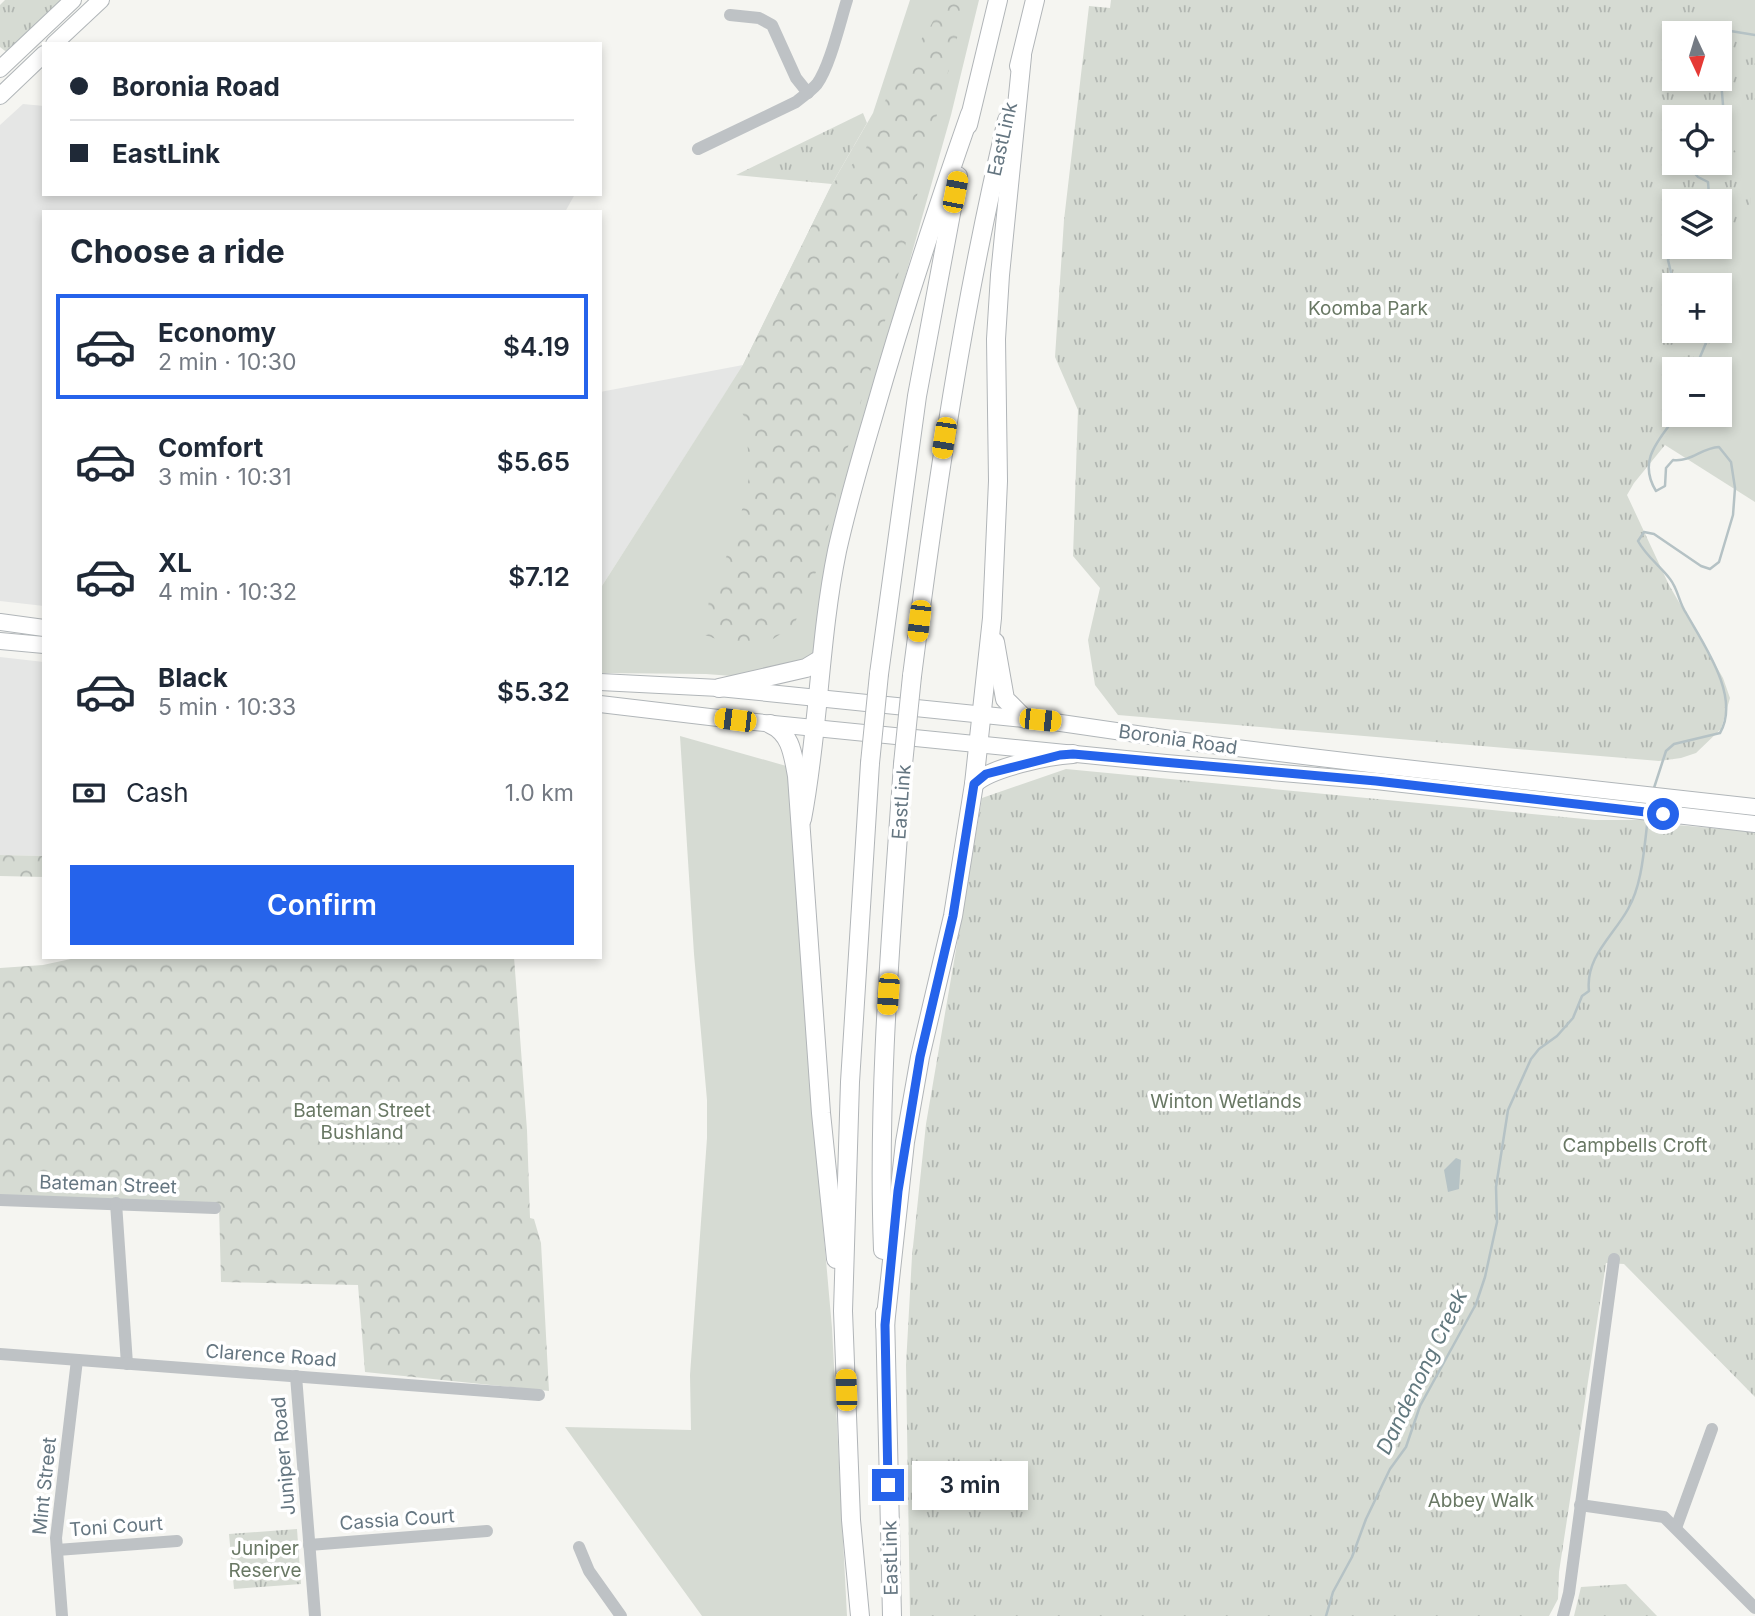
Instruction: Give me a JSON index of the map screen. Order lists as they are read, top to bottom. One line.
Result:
{"streets":{"highway":["EastLink"],"main road":["Boronia Road"],"street":["Bateman Street","Clarence Road","Juniper Road","Mint Street","Cassia Court","Toni Court"]},"crossings":[["Clarence Road","Juniper Road"],["Clarence Road","Mint Street"],["Juniper Road","Cassia Court"],["Mint Street","Toni Court"]],"water":["Dandenong Creek"],"parks":["Koomba Park","Winton Wetlands","Bateman Street Bushland","Campbells Croft","Abbey Walk","Juniper Reserve"],"north":"bottom","page":{"map_buttons":["+","−"],"banner":["Boronia Road","EastLink"],"heading":"Choose a ride","list":[{"name":"Economy","note":"2 min · 10:30","value":"$4.19"},{"name":"Comfort","note":"3 min · 10:31","value":"$5.65"},{"name":"XL","note":"4 min · 10:32","value":"$7.12"},{"name":"Black","note":"5 min · 10:33","value":"$5.32"}],"pay":["Cash","1.0 km"],"buttons":"Confirm","bubble":"3 min"}}
